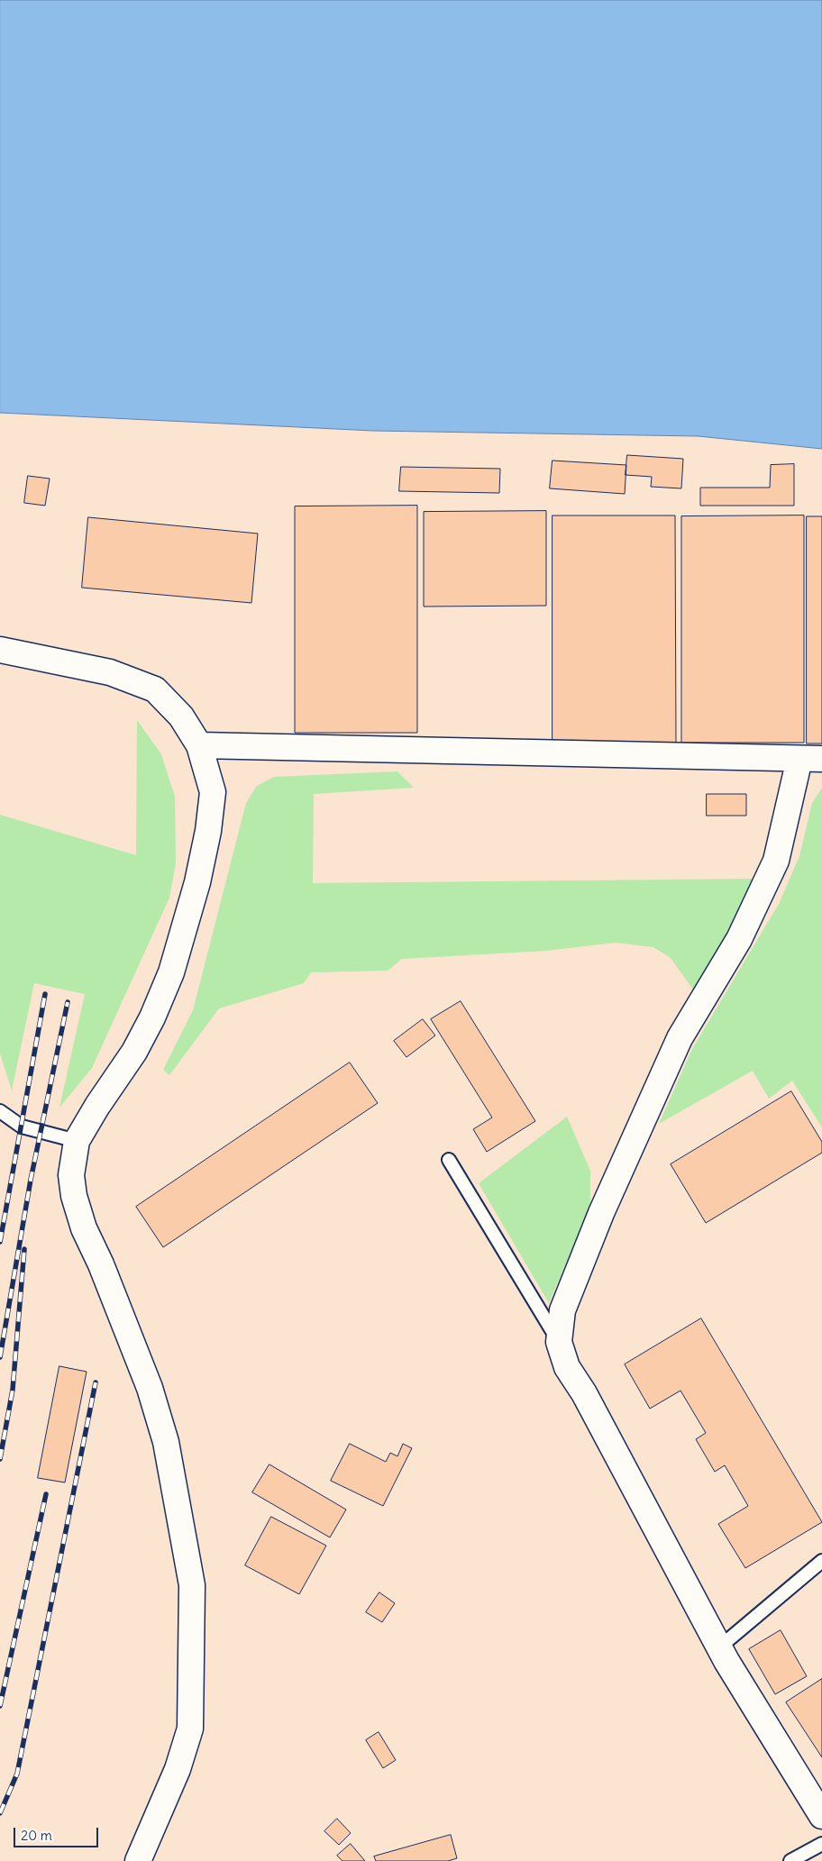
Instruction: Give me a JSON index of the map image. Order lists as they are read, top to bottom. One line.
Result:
{"scale_bar":"20 m"}
